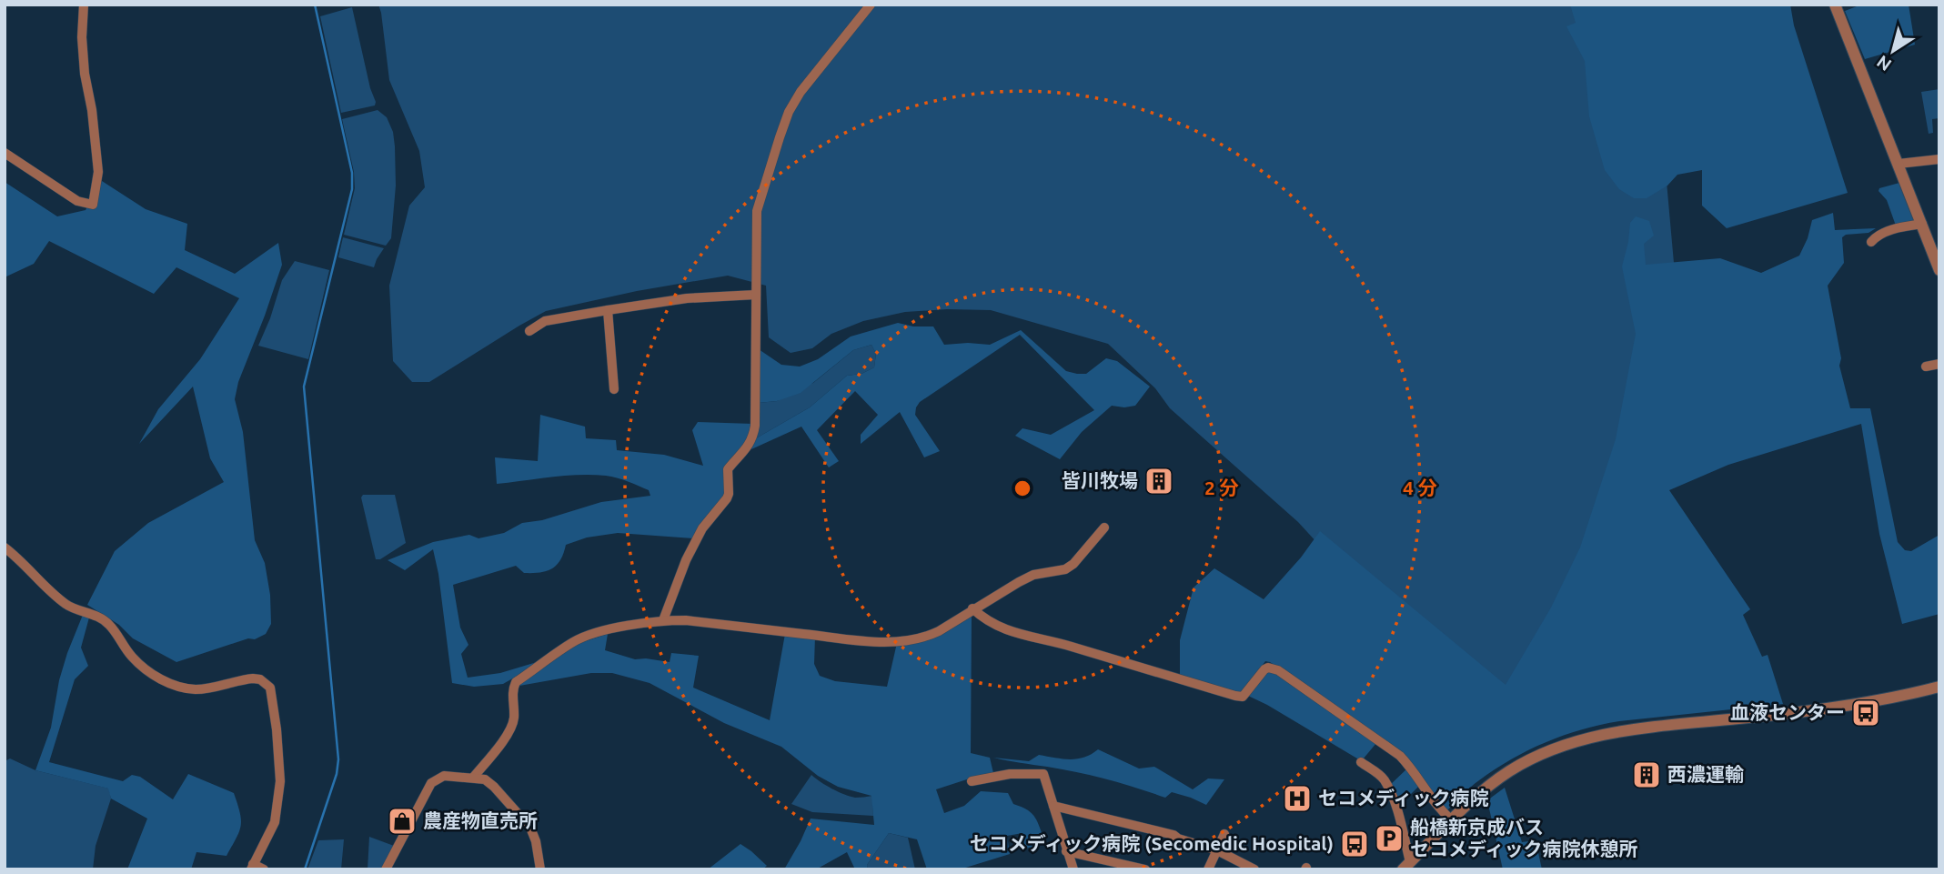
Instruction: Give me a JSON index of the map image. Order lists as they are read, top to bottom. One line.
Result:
{"places":{"building":["皆川牧場","西濃運輸"],"bus stop":["血液センター","セコメディック病院 (Secomedic Hospital)"],"hospital":["セコメディック病院"],"shop":["農産物直売所"],"parking":["船橋新京成バス セコメディック病院休憩所"]},"north":"bottom left","rings":["2 分","4 分"]}
